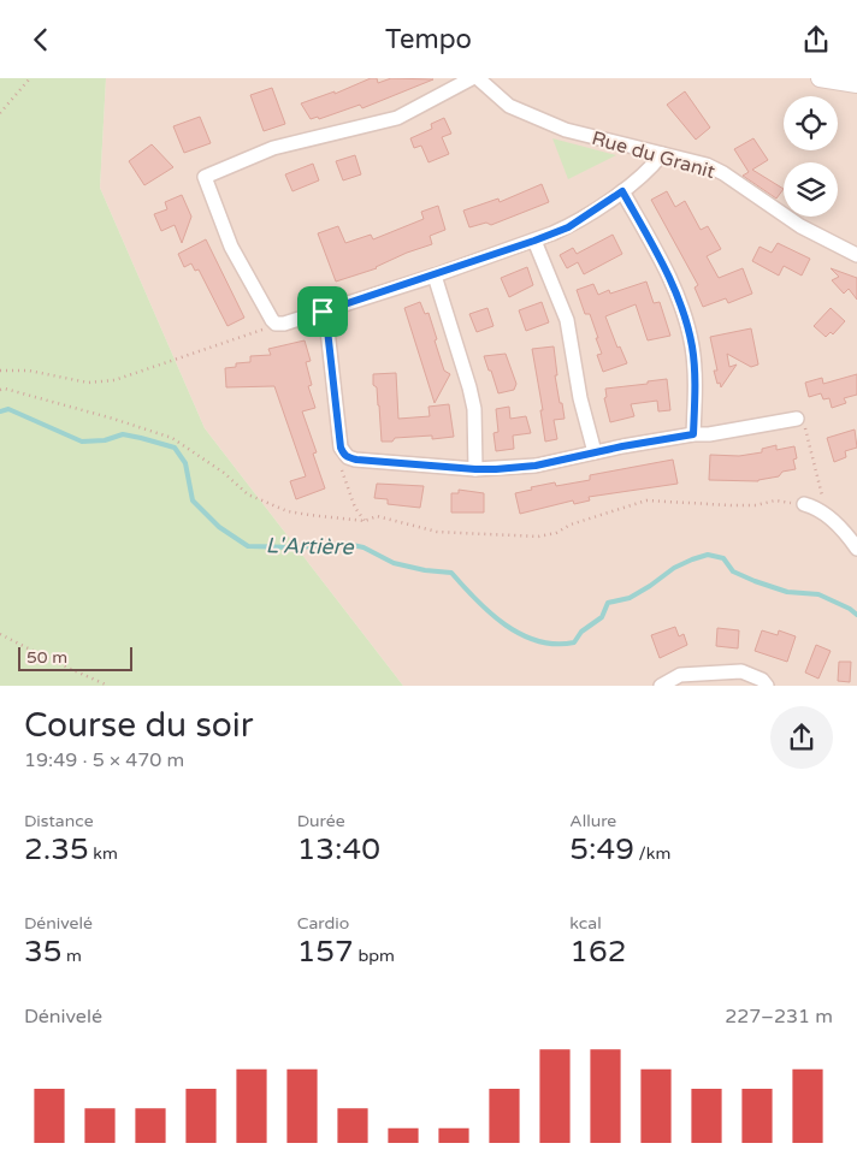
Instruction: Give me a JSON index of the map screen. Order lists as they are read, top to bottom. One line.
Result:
{"streets":{"street":["Rue du Granit"]},"water":["L'Artière"],"scale_bar":"50 m","page":{"header":"Tempo","scale":"50 m","heading":["Course du soir","19:49 · 5 × 470 m"],"stats":[["Distance","2.35 km"],["Durée","13:40"],["Allure","5:49 /km"],["Dénivelé","35 m"],["Cardio","157 bpm"],["kcal","162"]],"chart":["Dénivelé","227–231 m"]}}
